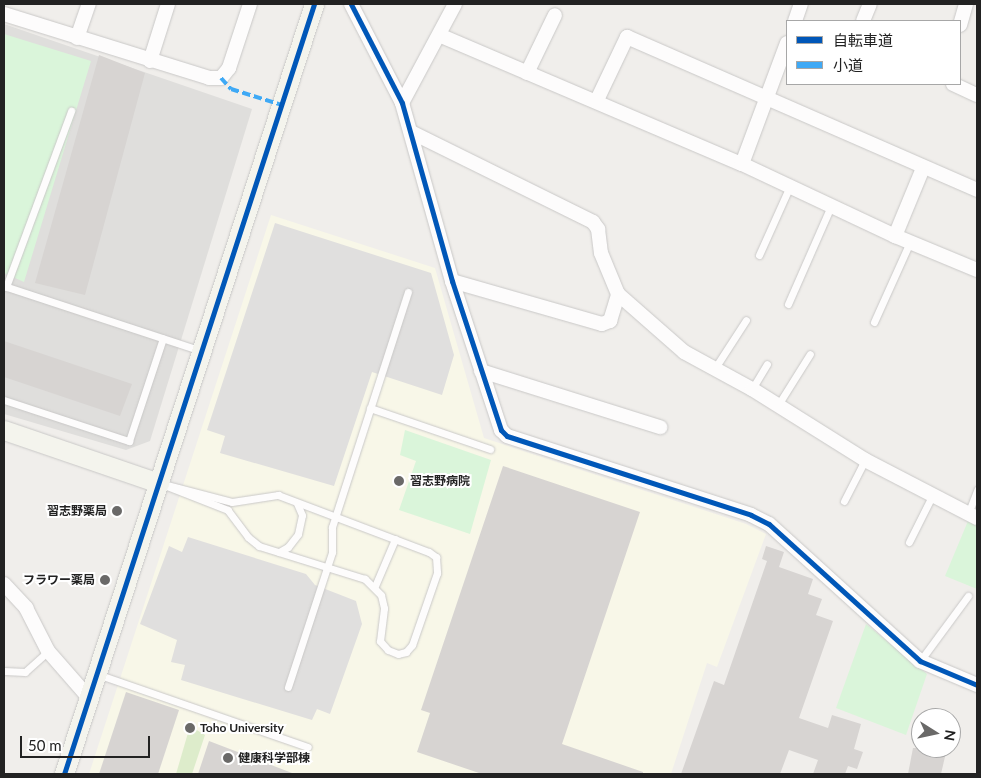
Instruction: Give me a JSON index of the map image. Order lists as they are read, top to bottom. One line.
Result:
{"places":["習志野病院","習志野薬局","フラワー薬局","Toho University","健康科学部棟"],"legend":["自転車道","小道"],"scale_bar":"50 m","north":"right"}
